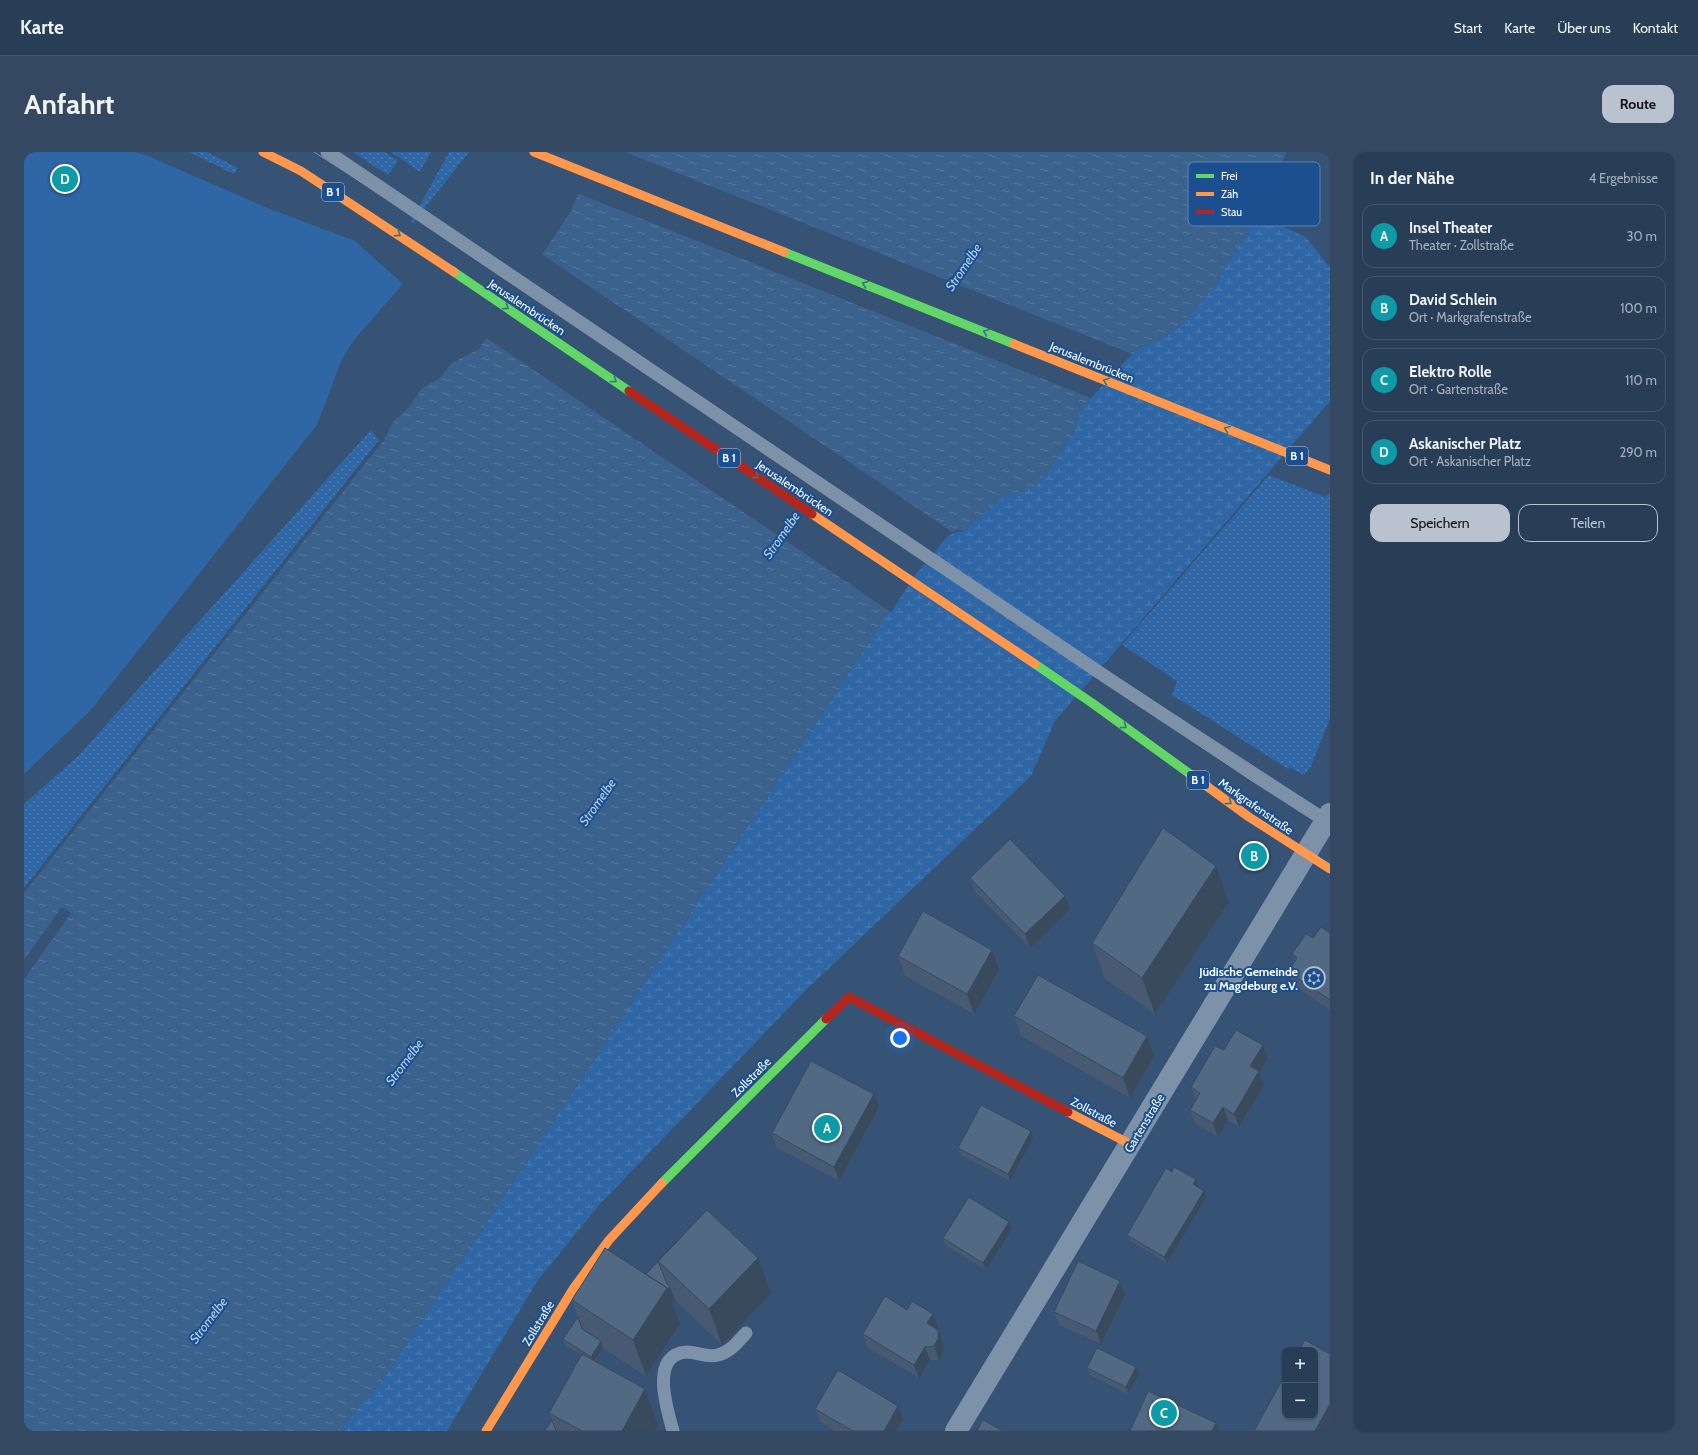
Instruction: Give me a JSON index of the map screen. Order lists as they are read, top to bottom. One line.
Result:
{"streets":{"main road":["B 1","Jerusalembrücken","Markgrafenstraße","Zollstraße"],"street":["Gartenstraße"]},"crossings":[["Jerusalembrücken","Markgrafenstraße"],["Markgrafenstraße","Gartenstraße"],["Zollstraße","Gartenstraße"]],"one_way":["Markgrafenstraße"],"water":["Stromelbe"],"places":{"synagogue":["Jüdische Gemeinde zu Magdeburg e.V."]},"legend":["Frei","Zäh","Stau"],"page":{"header":"Karte","nav":["Start","Karte","Über uns","Kontakt"],"buttons":["Route",["Speichern","Teilen"]],"title":"Anfahrt","heading":["In der Nähe","4 Ergebnisse"],"pins":["D","B","A","C"],"list":[{"mark":"A","name":"Insel Theater","note":"Theater · Zollstraße","value":"30 m"},{"mark":"B","name":"David Schlein","note":"Ort · Markgrafenstraße","value":"100 m"},{"mark":"C","name":"Elektro Rolle","note":"Ort · Gartenstraße","value":"110 m"},{"mark":"D","name":"Askanischer Platz","note":"Ort · Askanischer Platz","value":"290 m"}],"map_buttons":["+","−"]}}
